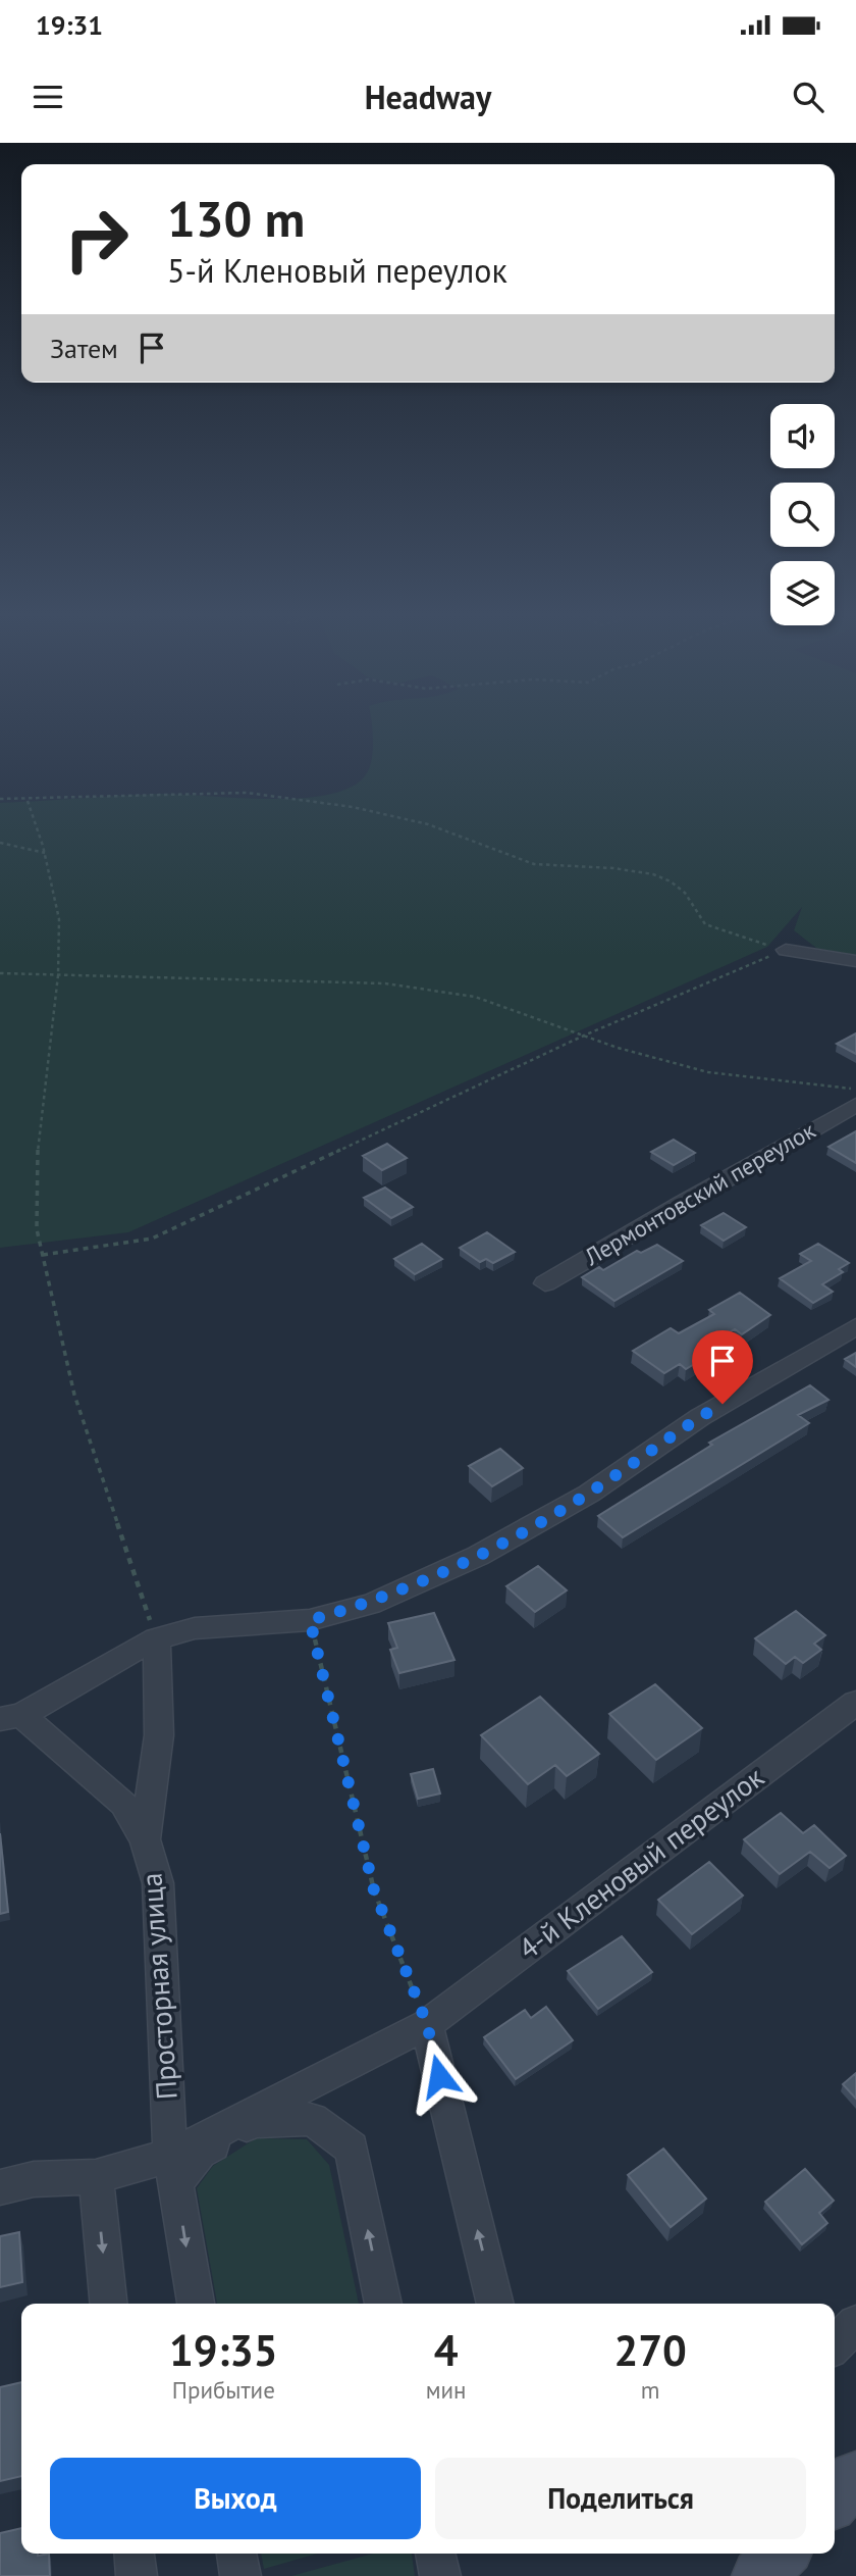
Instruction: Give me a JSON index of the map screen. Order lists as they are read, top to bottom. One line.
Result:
{"streets":{"street":["Лермонтовский переулок","4-й Кленовый переулок","Просторная улица"]},"crossings":[["4-й Кленовый переулок","Просторная улица"]],"page":{"status":"19:31","header":"Headway","turn":["130 m","5-й Кленовый переулок"],"then":"Затем","eta":["19:35","Прибытие","4","мин","270","m"],"buttons":["Выход","Поделиться"]}}
